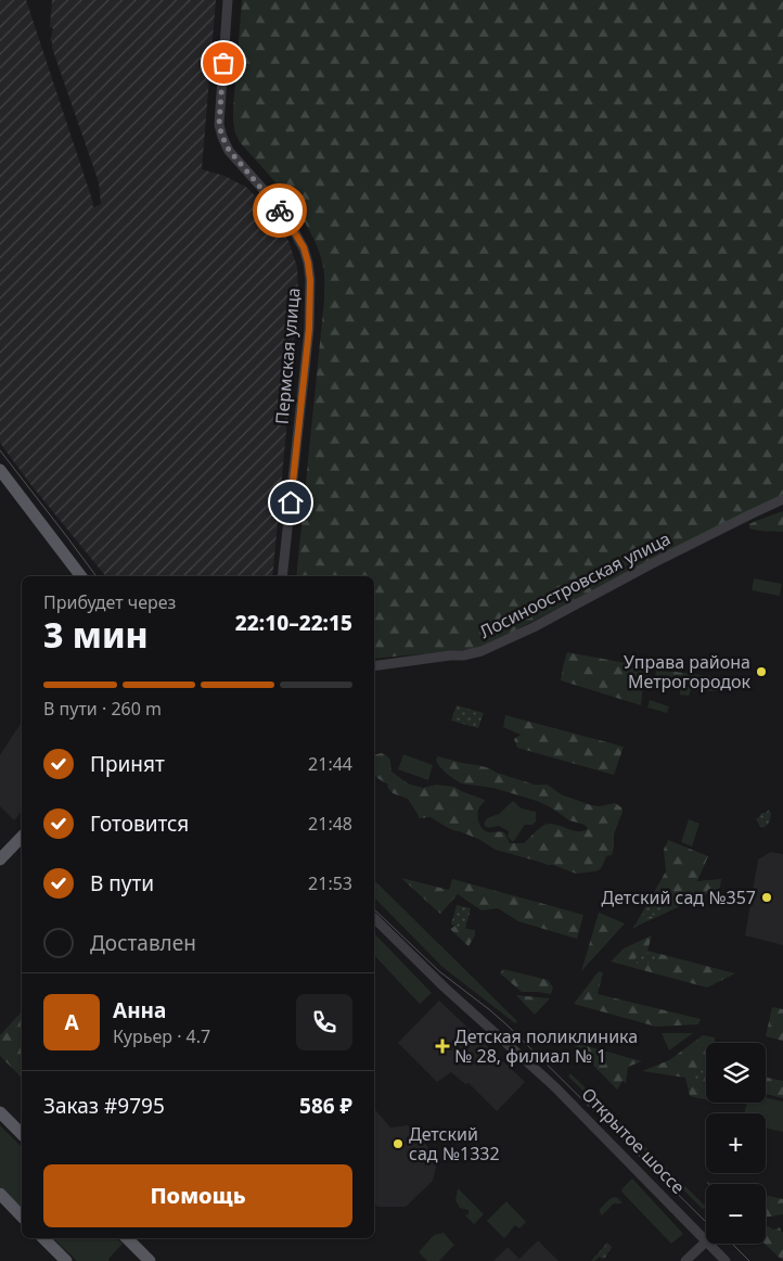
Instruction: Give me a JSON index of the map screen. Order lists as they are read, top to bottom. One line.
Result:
{"streets":{"street":["Пермская улица","Лосиноостровская улица","Открытое шоссе"]},"places":{"other":["Управа района Метрогородок","Детский сад №357","Детский сад №1332"],"health":["Детская поликлиника № 28, филиал № 1"]},"page":{"heading":["3 мин","Прибудет через","22:10–22:15"],"panel":["Анна","Курьер · 4.7","Заказ #9795","586 ₽"],"bar":"В пути · 260 m","list":[["Принят","21:44"],["Готовится","21:48"],["В пути","21:53"],"Доставлен"],"round":"А","map_buttons":["+","−"],"buttons":"Помощь"}}
